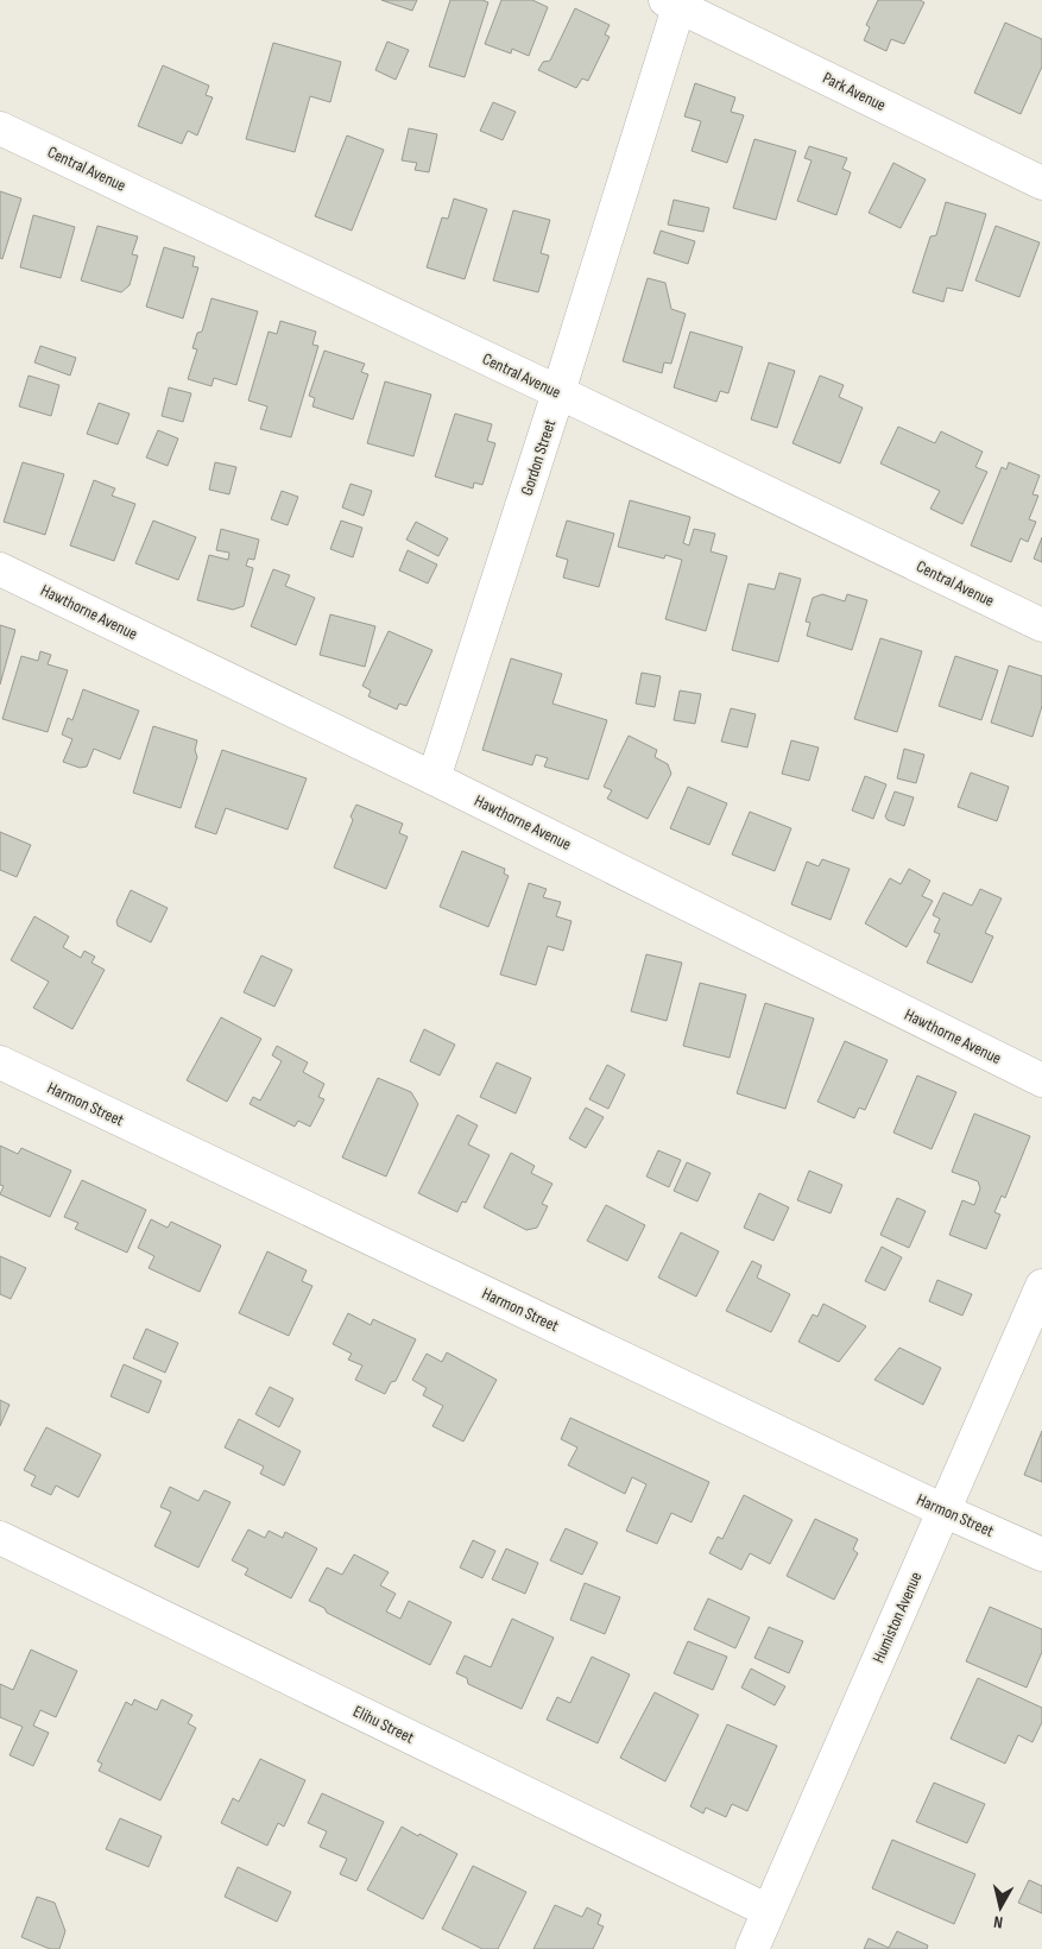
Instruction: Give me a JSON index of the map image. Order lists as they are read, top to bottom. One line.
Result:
{"streets":{"street":["Park Avenue","Central Avenue","Gordon Street","Hawthorne Avenue","Harmon Street","Humiston Avenue","Elihu Street"]},"crossings":[["Park Avenue","Gordon Street"],["Central Avenue","Gordon Street"],["Gordon Street","Hawthorne Avenue"],["Harmon Street","Humiston Avenue"],["Humiston Avenue","Elihu Street"]],"north":"bottom"}
